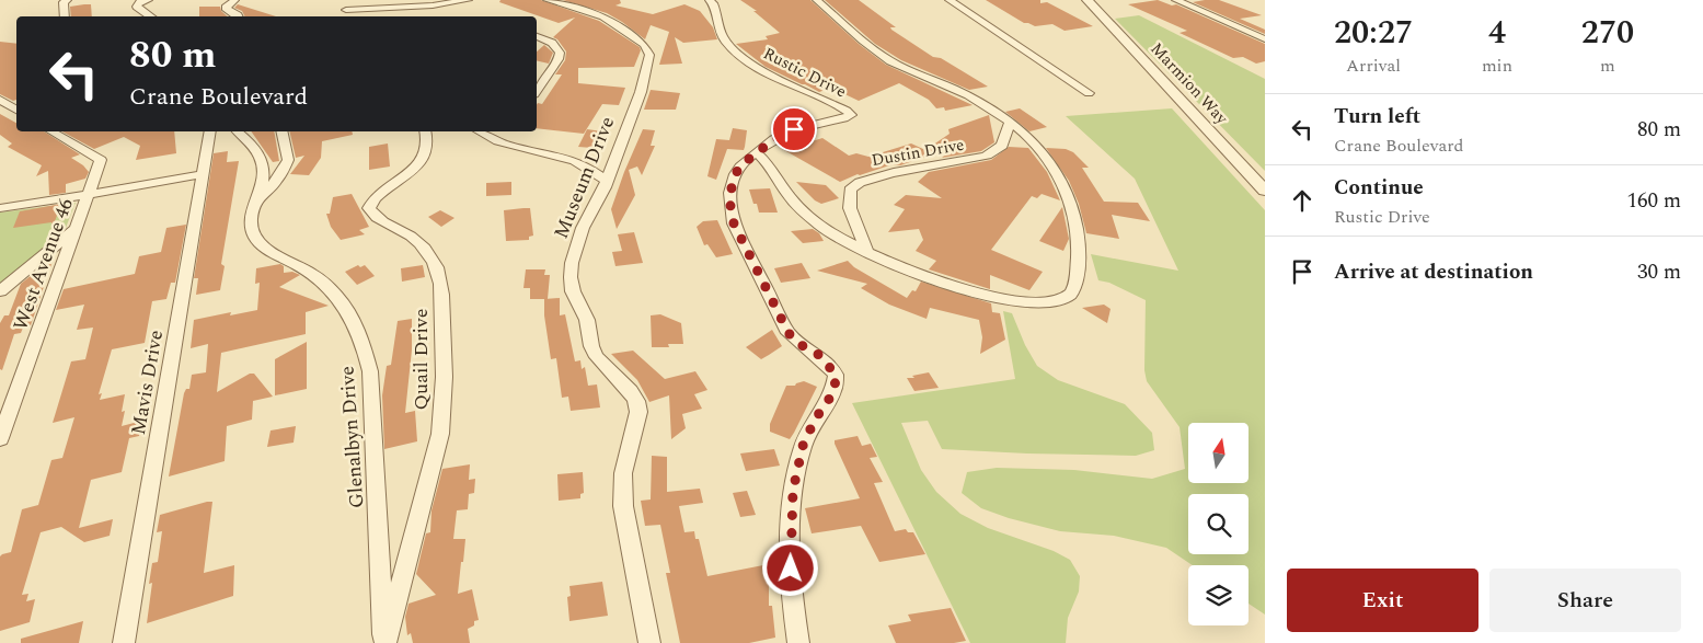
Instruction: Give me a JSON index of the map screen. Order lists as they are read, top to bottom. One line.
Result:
{"streets":{"street":["Rustic Drive","Marmion Way","Dustin Drive","Museum Drive","West Avenue 46","Quail Drive","Mavis Drive","Glenalbyn Drive"]},"crossings":[["Quail Drive","Glenalbyn Drive"]],"north":"top","page":{"eta":["20:27","Arrival","4","min","270","m"],"turn":["80 m","Crane Boulevard"],"list":[{"name":"Turn left","note":"Crane Boulevard","value":"80 m"},{"name":"Continue","note":"Rustic Drive","value":"160 m"},{"name":"Arrive at destination","value":"30 m"}],"buttons":["Exit","Share"]}}
